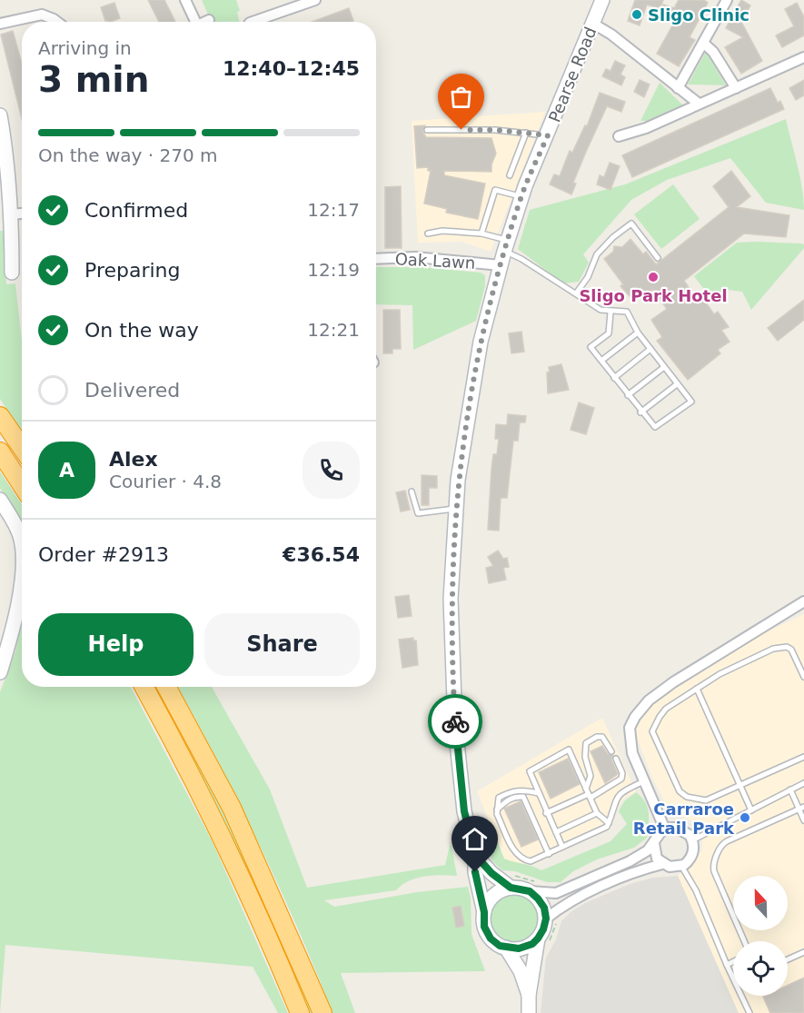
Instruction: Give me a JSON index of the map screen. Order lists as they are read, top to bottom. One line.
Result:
{"streets":{"main road":["Pearse Road"],"street":["Oak Lawn"]},"crossings":[["Pearse Road","Oak Lawn"]],"places":["Sligo Clinic","Sligo Park Hotel","Carraroe Retail Park"],"north":"top","page":{"heading":["3 min","Arriving in","12:40–12:45"],"panel":["Alex","Courier · 4.8","Order #2913","€36.54"],"bar":"On the way · 270 m","list":[["Confirmed","12:17"],["Preparing","12:19"],["On the way","12:21"],"Delivered"],"round":"A","buttons":["Help","Share"]}}
